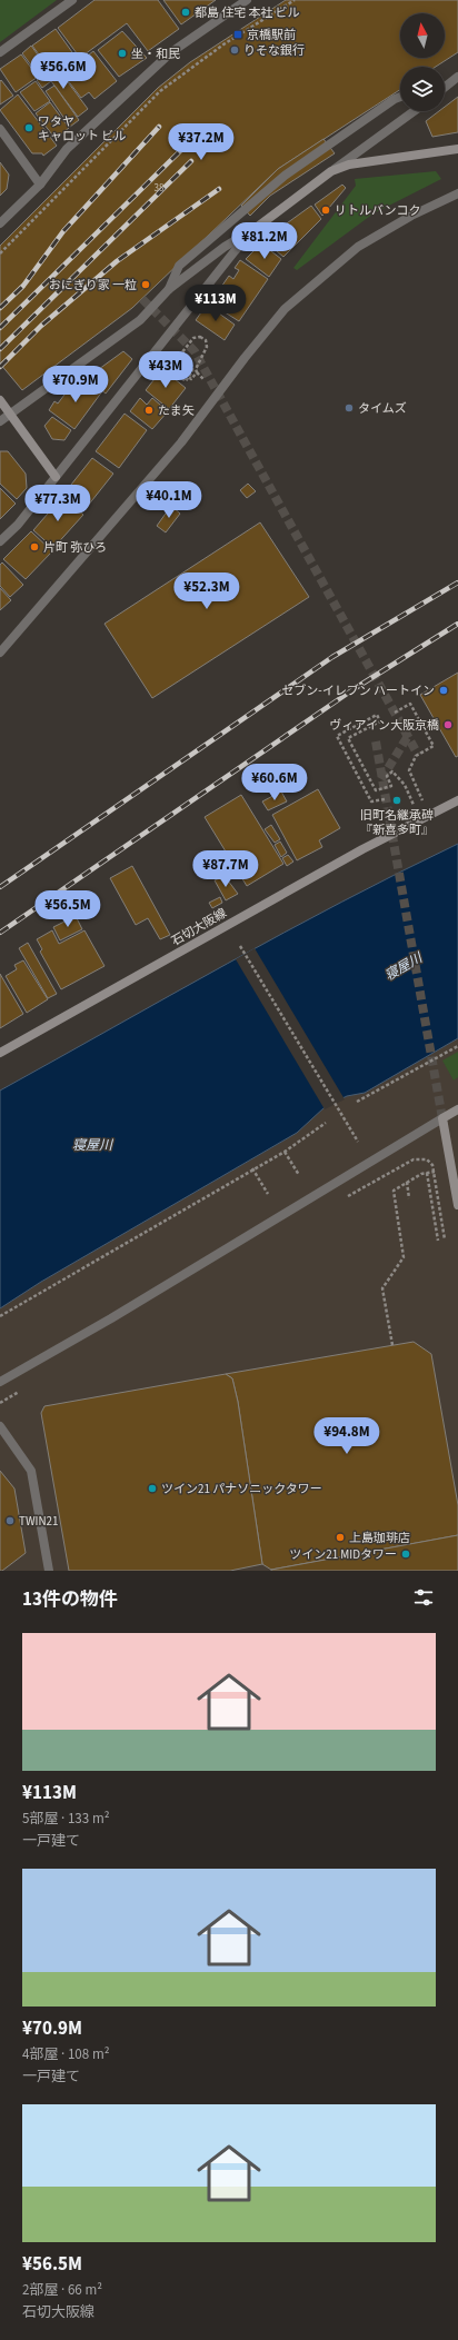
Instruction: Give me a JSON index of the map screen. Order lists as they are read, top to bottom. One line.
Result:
{"streets":{"main road":["石切大阪線"]},"water":["寝屋川"],"places":{"other":["都島 住宅 本社 ビル","りそな銀行","坐・和民","ワタヤ キャロット ビル","リトルバンコク","おにぎり家 一粒","タイムズ","たま矢","片町 弥ひろ","セブン-イレブン ハートイン","ヴィアイン大阪京橋","旧町名継承碑 『新喜多町』","ツイン21 パナソニックタワー","TWIN21","上島珈琲店","ツイン21 MIDタワー"],"transit":["京橋駅前"]},"house_numbers":["38"],"north":"top","page":{"price":["¥56.6M","¥37.2M","¥81.2M","¥113M","¥43M","¥70.9M","¥40.1M","¥77.3M","¥52.3M","¥60.6M","¥87.7M","¥56.5M","¥94.8M"],"heading":"13件の物件","list":[{"name":"¥113M","note":"5部屋 · 133 m² · 一戸建て"},{"name":"¥70.9M","note":"4部屋 · 108 m² · 一戸建て"},{"name":"¥56.5M","note":"2部屋 · 66 m² · 石切大阪線"}]}}
